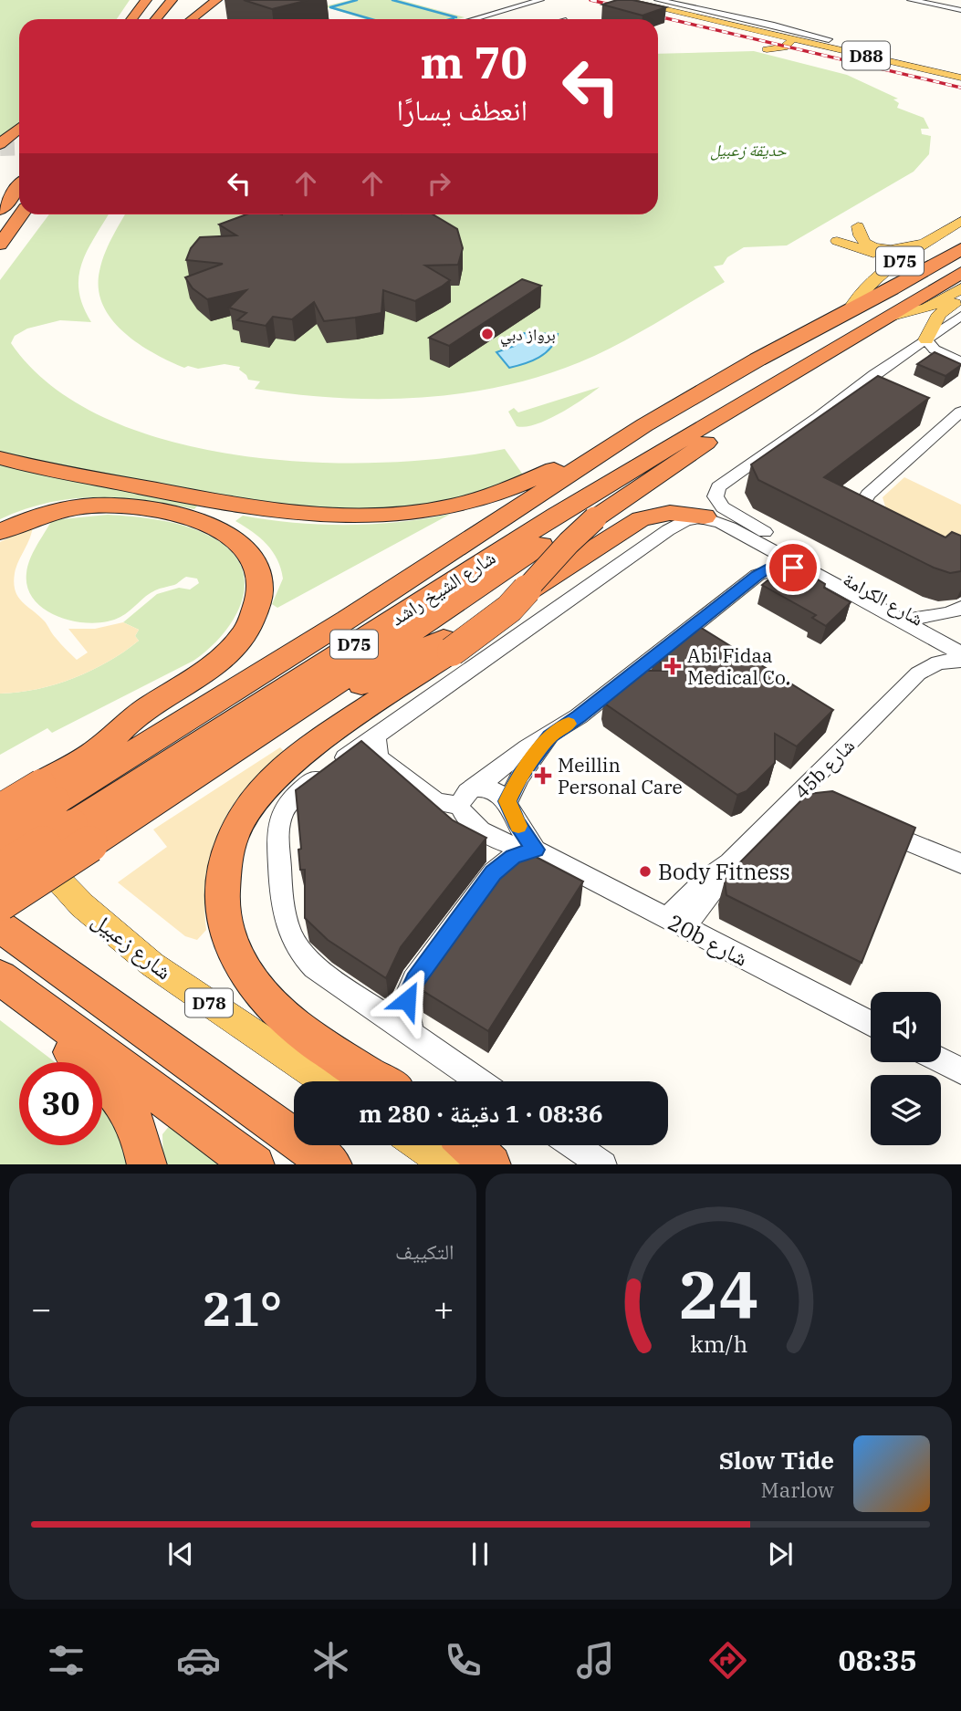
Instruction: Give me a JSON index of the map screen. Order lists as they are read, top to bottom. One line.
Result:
{"streets":{"highway":["D75","شارع الشيخ راشد"],"main road":["D88","شارع زعبيل","D78"],"street":["شارع الكرامة","45b شارع","20b شارع"]},"crossings":[["45b شارع","20b شارع"]],"parks":["حديقة زعبيل"],"places":{"other":["برواز دبي","Body Fitness"],"health":["Abi Fidaa Medical Co.","Meillin Personal Care"]},"page":{"turn":["70 m","انعطف يسارًا"],"limit":"30","trip":"08:36 · 1 دقيقة · 280 m","tile":"التكييف","heat":["−","21°","+"],"song":["Slow Tide","Marlow"],"tabs":"08:35","gauge":["24","km/h"]}}
